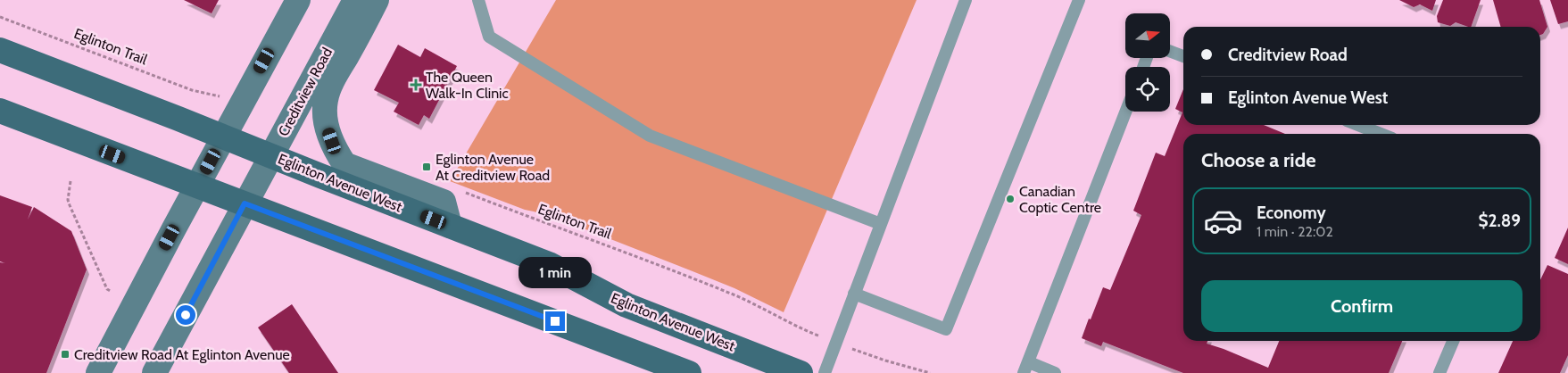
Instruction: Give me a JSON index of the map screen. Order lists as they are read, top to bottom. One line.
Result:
{"streets":{"main road":["Creditview Road","Eglinton Avenue West"],"path":["Eglinton Trail"]},"crossings":[["Creditview Road","Eglinton Avenue West"]],"places":{"health":["The Queen Walk-In Clinic"],"transit":["Eglinton Avenue At Creditview Road","Creditview Road At Eglinton Avenue"],"other":["Canadian Coptic Centre"]},"north":"right","page":{"banner":["Creditview Road","Eglinton Avenue West"],"heading":"Choose a ride","list":[{"name":"Economy","note":"1 min · 22:02","value":"$2.89"}],"bubble":"1 min","buttons":"Confirm"}}
